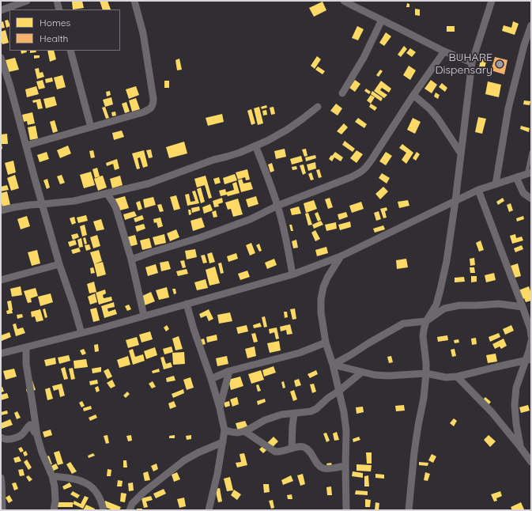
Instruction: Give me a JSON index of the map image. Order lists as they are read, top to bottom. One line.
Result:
{"places":["BUHARE Dispensary"],"legend":["Homes","Health"]}
